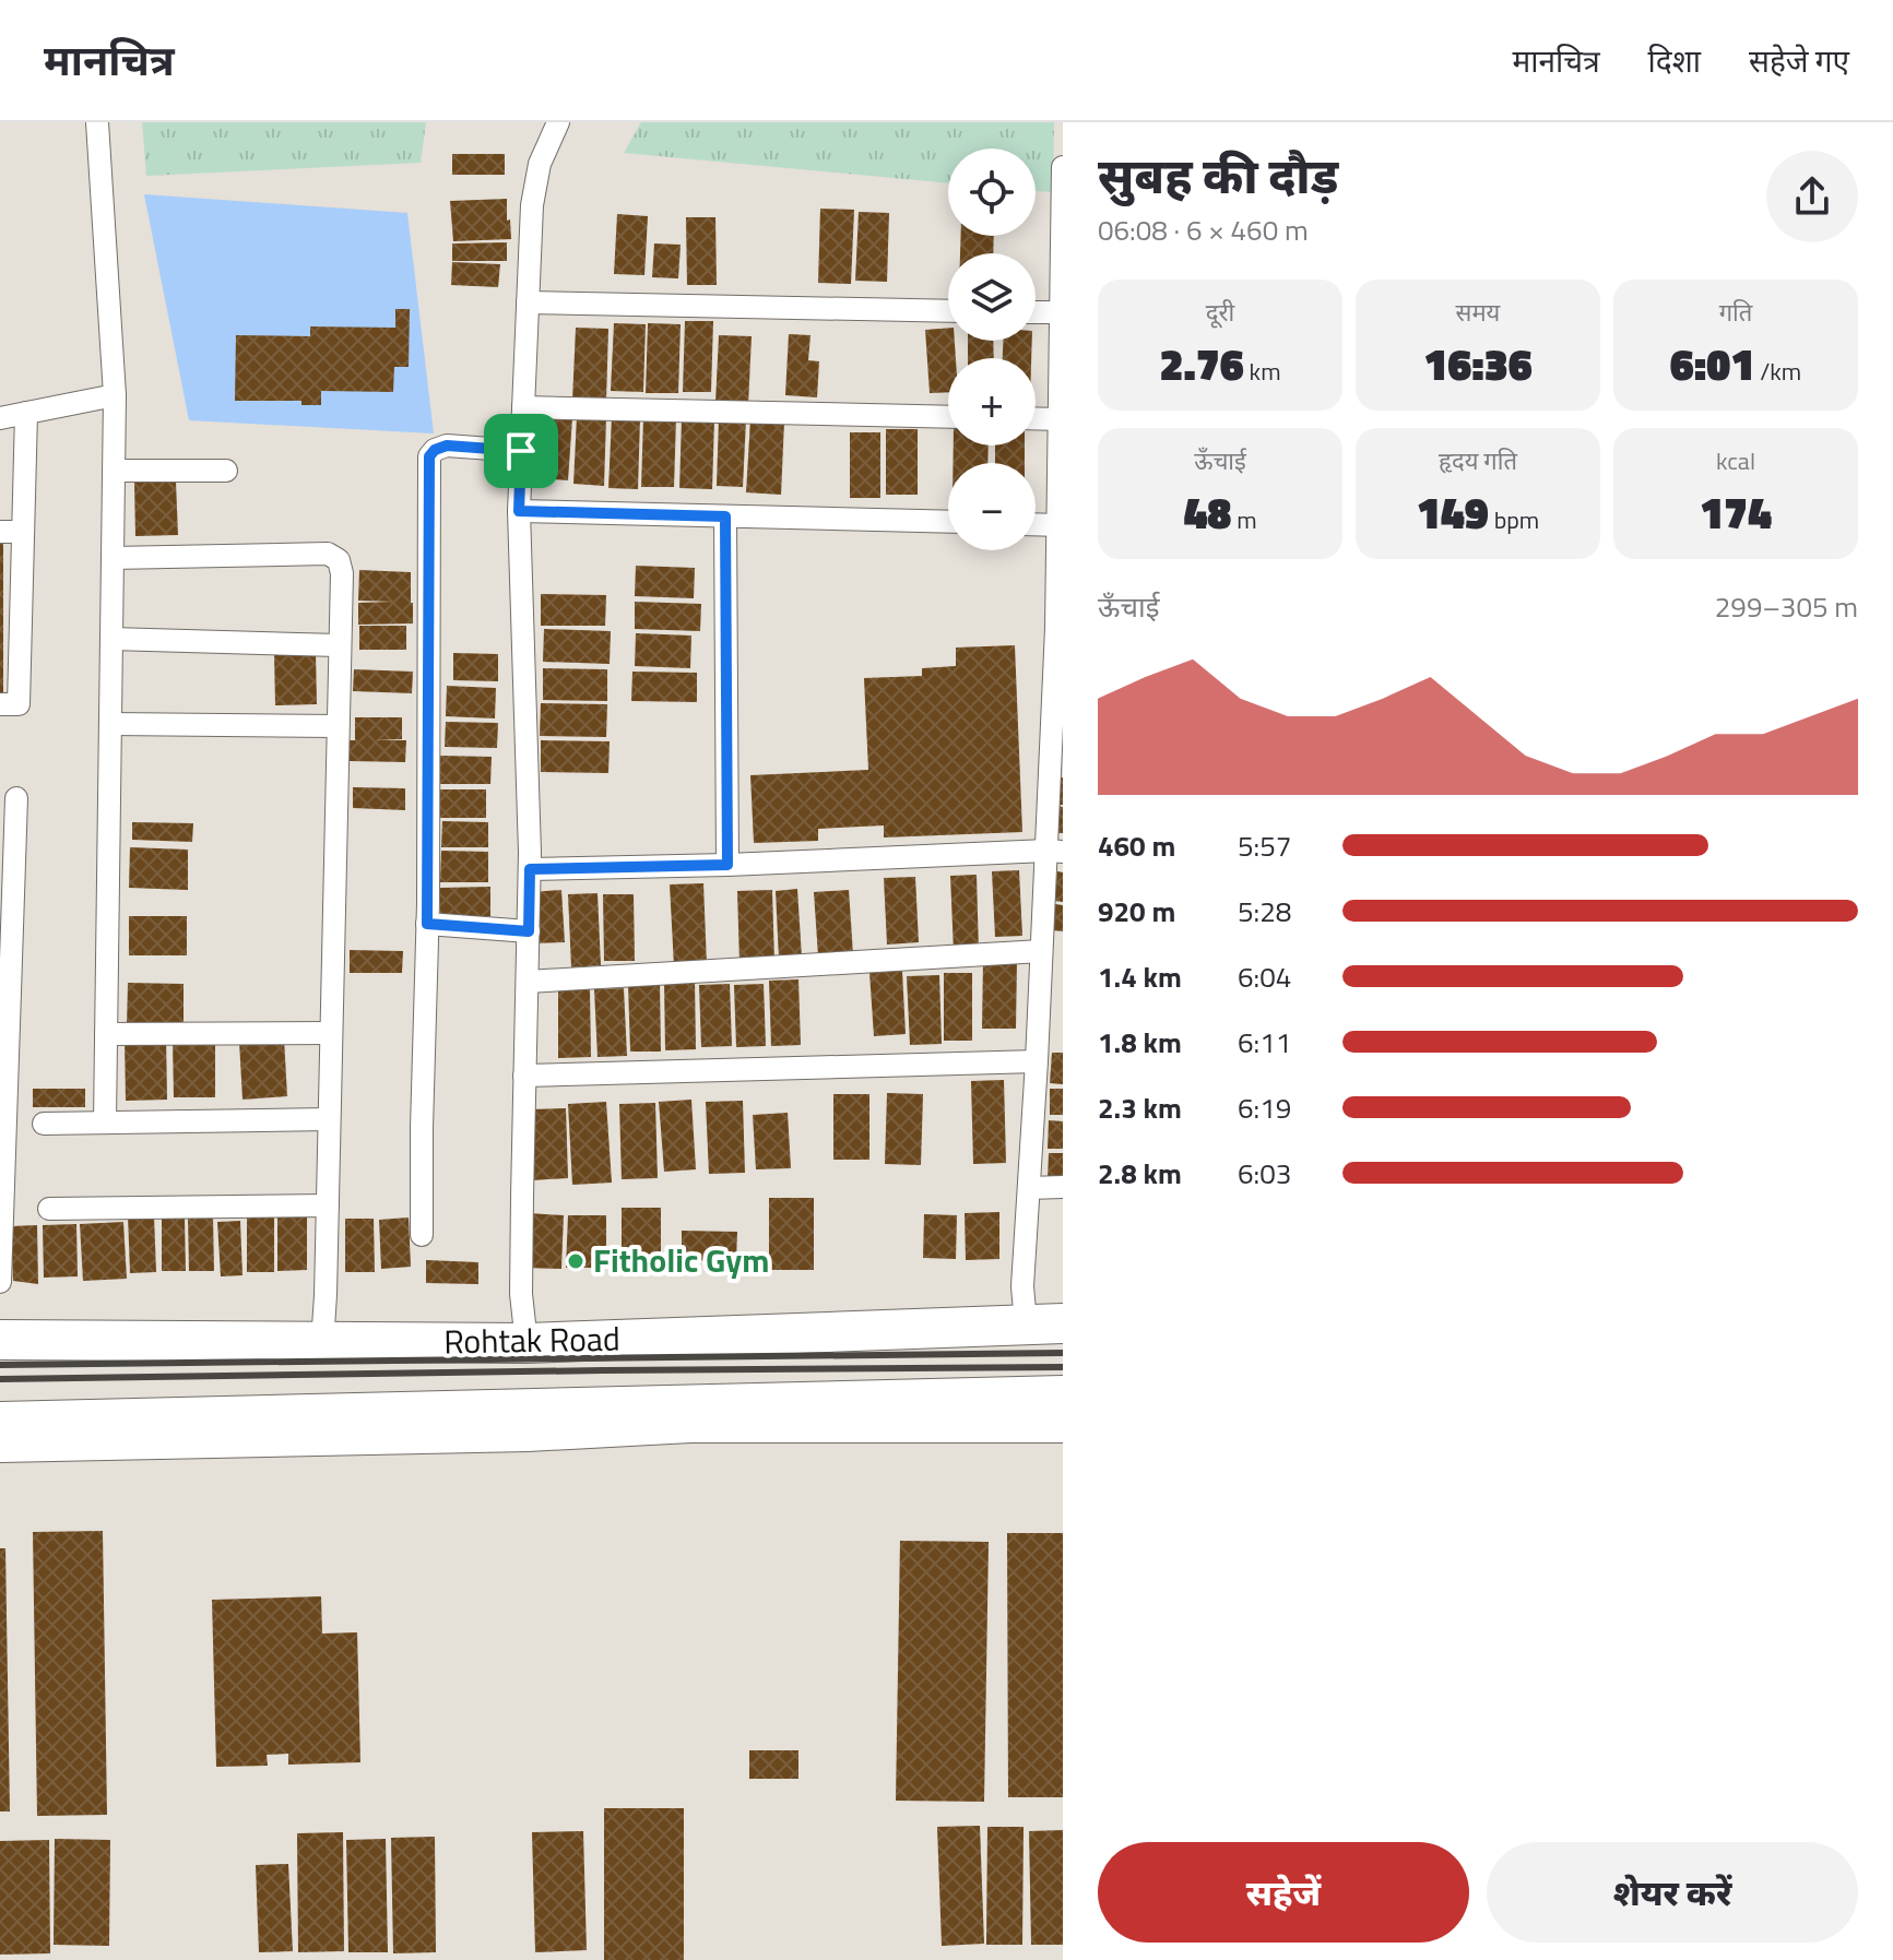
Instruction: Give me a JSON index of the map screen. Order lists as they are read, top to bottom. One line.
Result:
{"streets":{"highway":["Rohtak Road"]},"places":["Fitholic Gym"],"page":{"header":"मानचित्र","nav":["मानचित्र","दिशा","सहेजे गए"],"heading":["सुबह की दौड़","06:08 · 6 × 460 m"],"map_buttons":["+","−"],"stats":[["दूरी","2.76 km"],["समय","16:36"],["गति","6:01 /km"],["ऊँचाई","48 m"],["हृदय गति","149 bpm"],["kcal","174"]],"chart":["ऊँचाई","299–305 m"],"list":[{"name":"460 m","note":"5:57"},{"name":"920 m","note":"5:28"},{"name":"1.4 km","note":"6:04"},{"name":"1.8 km","note":"6:11"},{"name":"2.3 km","note":"6:19"},{"name":"2.8 km","note":"6:03"}],"buttons":["सहेजें","शेयर करें"]}}
